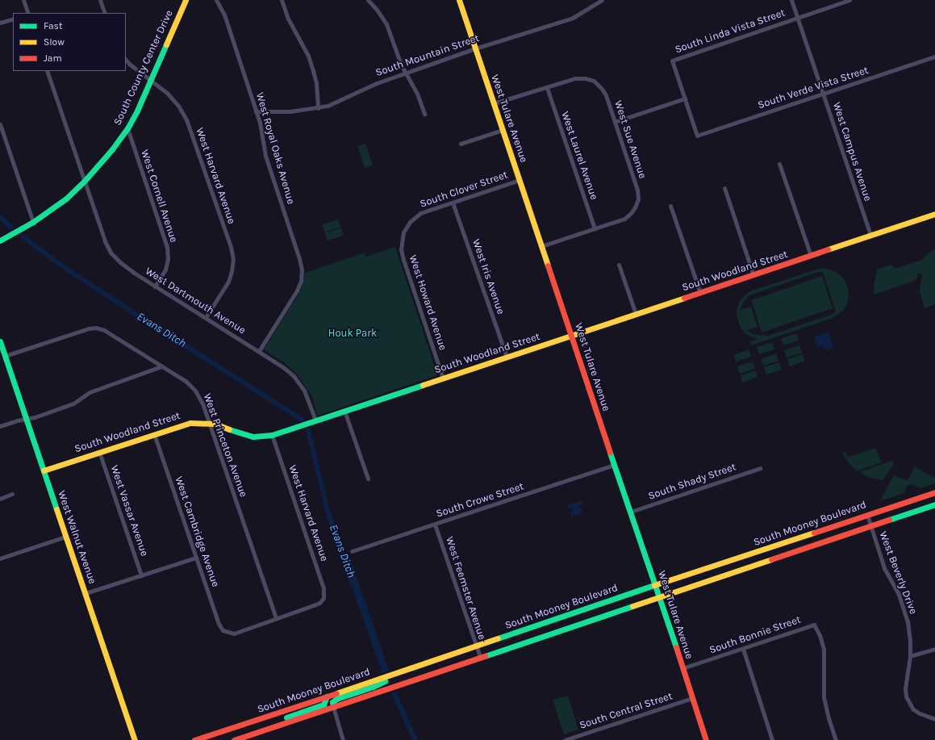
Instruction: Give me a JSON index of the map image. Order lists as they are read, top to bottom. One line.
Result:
{"streets":{"main road":["South County Center Drive","West Tulare Avenue","South Woodland Street","South Mooney Boulevard","West Walnut Avenue"],"street":["South Linda Vista Street","South Mountain Street","South Verde Vista Street","West Sue Avenue","West Royal Oaks Avenue","West Campus Avenue","West Laurel Avenue","West Harvard Avenue","South Clover Street","West Cornell Avenue","West Iris Avenue","West Dartmouth Avenue","West Howard Avenue","West Princeton Avenue","South Shady Street","South Crowe Street","West Vassar Avenue","West Cambridge Avenue","West Beverly Drive","West Feemster Avenue","South Bonnie Street","South Central Street"]},"crossings":[["South Linda Vista Street","South Verde Vista Street"],["South Linda Vista Street","West Campus Avenue"],["South Mountain Street","West Tulare Avenue"],["South Mountain Street","West Royal Oaks Avenue"],["South County Center Drive","West Harvard Avenue"],["South County Center Drive","West Cornell Avenue"],["South County Center Drive","West Dartmouth Avenue"],["South Verde Vista Street","West Campus Avenue"],["West Tulare Avenue","South Clover Street"],["West Tulare Avenue","South Woodland Street"],["West Tulare Avenue","South Shady Street"],["West Tulare Avenue","South Crowe Street"],["West Tulare Avenue","South Mooney Boulevard"],["West Tulare Avenue","South Bonnie Street"],["West Tulare Avenue","South Central Street"],["West Sue Avenue","West Laurel Avenue"],["West Royal Oaks Avenue","West Dartmouth Avenue"],["West Campus Avenue","South Woodland Street"],["West Harvard Avenue","South Woodland Street"],["West Harvard Avenue","West Dartmouth Avenue"],["West Harvard Avenue","West Princeton Avenue"],["West Harvard Avenue","West Cambridge Avenue"],["South Clover Street","West Iris Avenue"],["South Clover Street","West Howard Avenue"],["West Cornell Avenue","West Dartmouth Avenue"],["South Woodland Street","West Iris Avenue"],["South Woodland Street","West Dartmouth Avenue"],["South Woodland Street","West Howard Avenue"],["South Woodland Street","West Princeton Avenue"],["South Woodland Street","West Vassar Avenue"],["South Woodland Street","West Cambridge Avenue"],["South Woodland Street","West Walnut Avenue"],["West Princeton Avenue","West Cambridge Avenue"],["West Princeton Avenue","West Walnut Avenue"],["South Crowe Street","West Feemster Avenue"],["South Mooney Boulevard","West Beverly Drive"],["South Mooney Boulevard","West Feemster Avenue"]],"water":["Evans Ditch"],"parks":["Houk Park"],"legend":["Fast","Slow","Jam"]}
